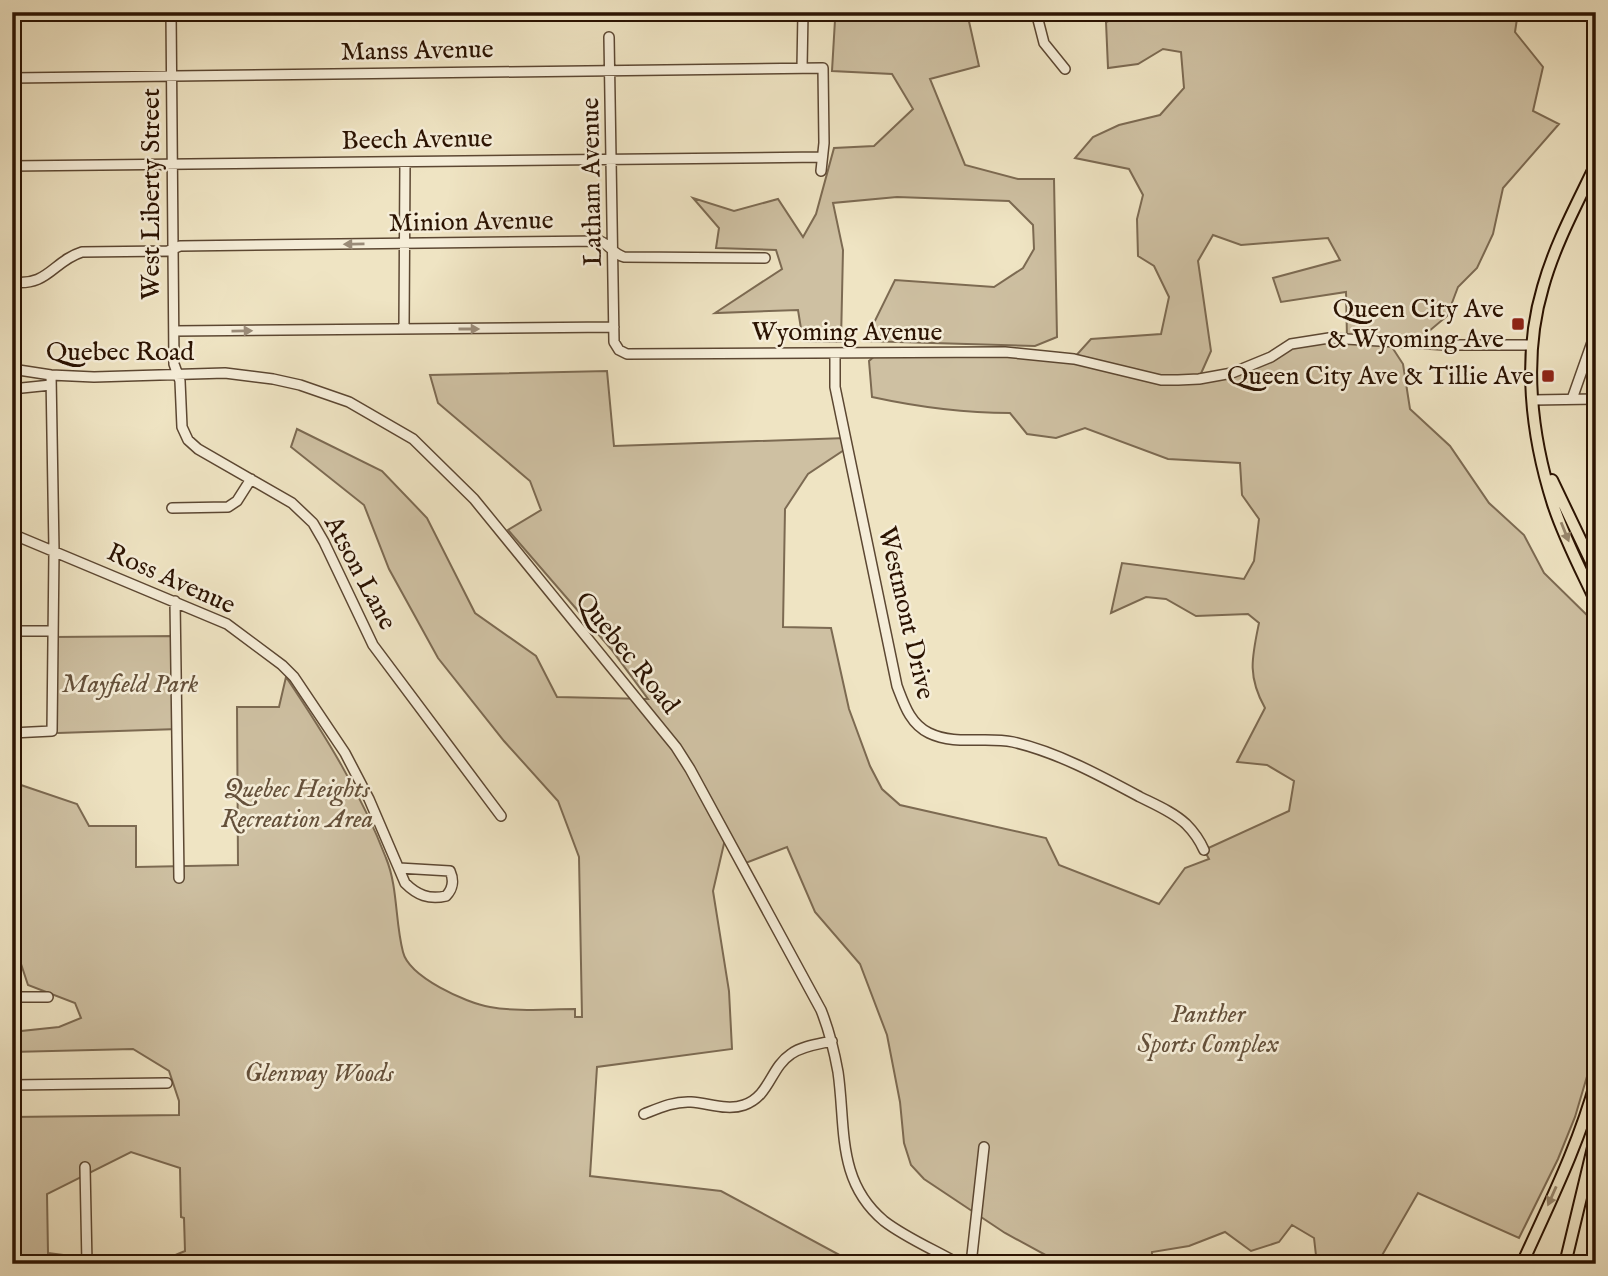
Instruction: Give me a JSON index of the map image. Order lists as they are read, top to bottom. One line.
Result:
{"streets":{"street":["Manss Avenue","Beech Avenue","Latham Avenue","West Liberty Street","Minion Avenue","Wyoming Avenue","Quebec Road","Atson Lane","Ross Avenue","Westmont Drive"]},"crossings":[["Manss Avenue","Beech Avenue"],["Manss Avenue","Latham Avenue"],["Manss Avenue","West Liberty Street"],["Beech Avenue","Latham Avenue"],["Beech Avenue","West Liberty Street"],["Latham Avenue","Minion Avenue"],["Latham Avenue","Wyoming Avenue"],["West Liberty Street","Minion Avenue"],["West Liberty Street","Quebec Road"],["West Liberty Street","Atson Lane"],["Wyoming Avenue","Westmont Drive"],["Quebec Road","Atson Lane"]],"parks":["Mayfield Park","Quebec Heights Recreation Area","Panther Sports Complex","Glenway Woods"],"places":{"transit":["Queen City Ave & Wyoming Ave","Queen City Ave & Tillie Ave"]}}
